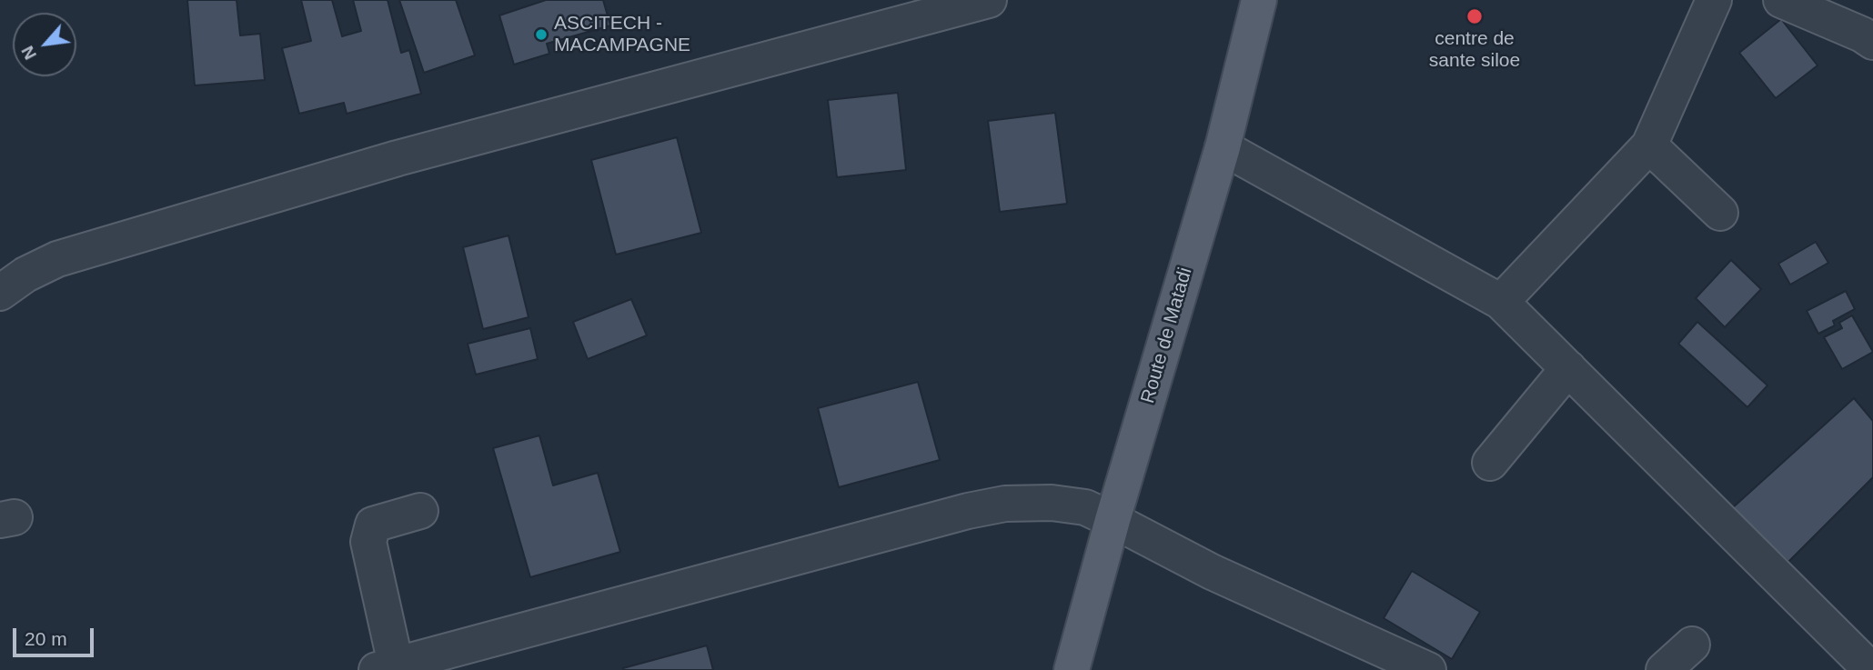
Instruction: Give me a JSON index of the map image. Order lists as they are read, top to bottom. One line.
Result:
{"streets":{"main road":["Route de Matadi"]},"places":["centre de sante siloe","ASCITECH - MACAMPAGNE"],"scale_bar":"20 m","north":"bottom left"}
